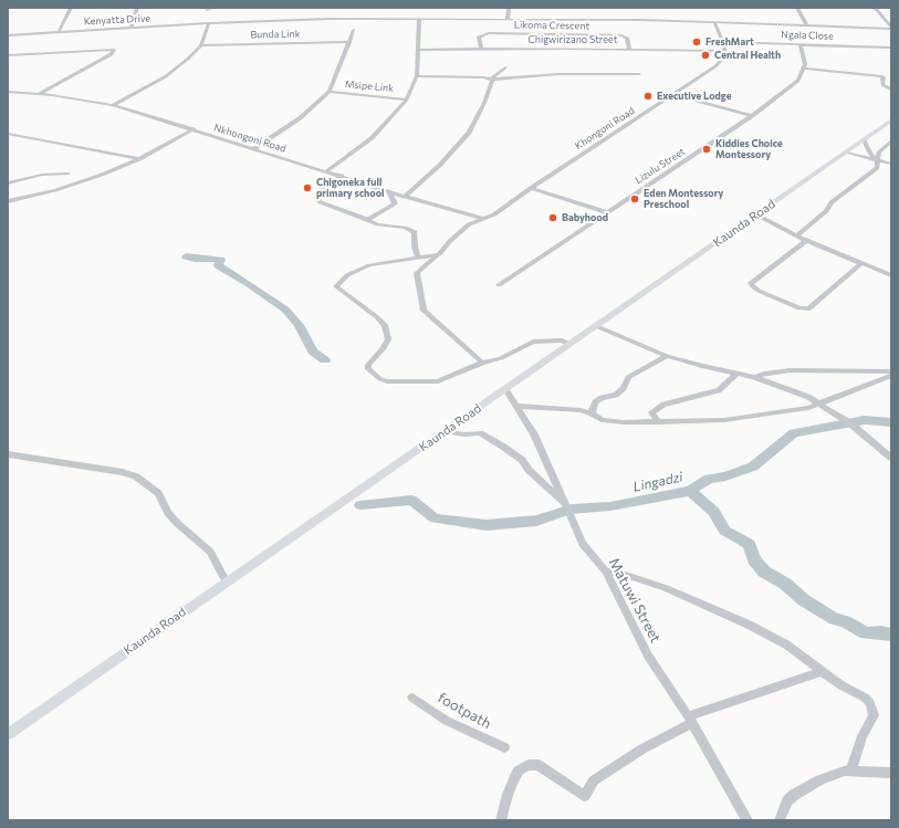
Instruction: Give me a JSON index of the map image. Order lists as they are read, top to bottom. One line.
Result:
{"streets":{"main road":["Kaunda Road"],"street":["Kenyatta Drive","Likoma Crescent","Bunda Link","Ngala Close","Chigwirizano Street","Msipe Link","Khongoni Road","Nkhongoni Road","Lizulu Street","Matuwi Street","footpath"]},"crossings":[["Likoma Crescent","Chigwirizano Street"],["Chigwirizano Street","Khongoni Road"],["Khongoni Road","Nkhongoni Road"],["Kaunda Road","Matuwi Street"]],"water":["Lingadzi"],"places":["FreshMart","Central Health","Executive Lodge","Kiddies Choice Montessory","Chigoneka full primary school","Eden Montessory Preschool","Babyhood"]}
